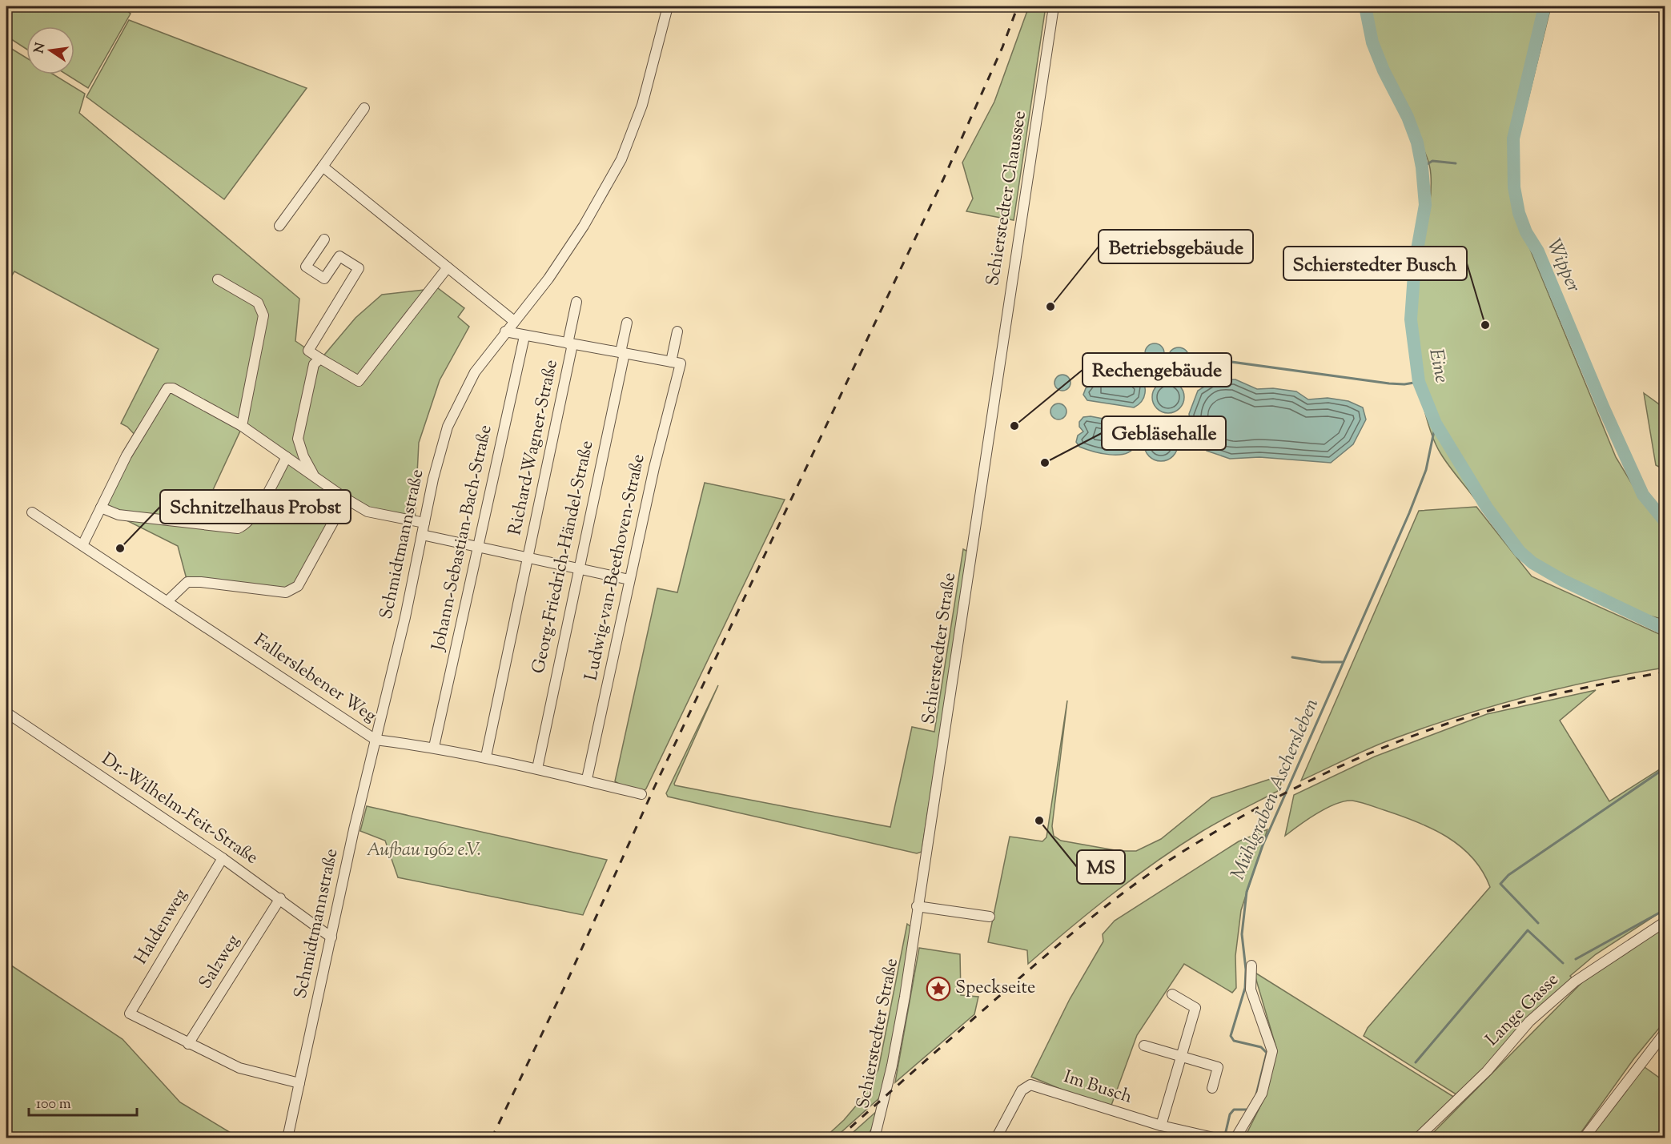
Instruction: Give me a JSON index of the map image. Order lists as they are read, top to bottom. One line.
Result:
{"streets":{"street":["Schierstedter Chaussee","Richard-Wagner-Straße","Johann-Sebastian-Bach-Straße","Schmidtmannstraße","Georg-Friedrich-Händel-Straße","Ludwig-van-Beethoven-Straße","Schierstedter Straße","Fallerslebener Weg","Dr.-Wilhelm-Feit-Straße","Haldenweg","Salzweg","Lange Gasse","Im Busch"]},"crossings":[["Schierstedter Chaussee","Schierstedter Straße"],["Richard-Wagner-Straße","Johann-Sebastian-Bach-Straße"],["Richard-Wagner-Straße","Schmidtmannstraße"],["Richard-Wagner-Straße","Georg-Friedrich-Händel-Straße"],["Richard-Wagner-Straße","Ludwig-van-Beethoven-Straße"],["Richard-Wagner-Straße","Fallerslebener Weg"],["Johann-Sebastian-Bach-Straße","Fallerslebener Weg"],["Schmidtmannstraße","Fallerslebener Weg"],["Schmidtmannstraße","Dr.-Wilhelm-Feit-Straße"],["Georg-Friedrich-Händel-Straße","Fallerslebener Weg"],["Ludwig-van-Beethoven-Straße","Fallerslebener Weg"],["Dr.-Wilhelm-Feit-Straße","Haldenweg"],["Dr.-Wilhelm-Feit-Straße","Salzweg"],["Haldenweg","Salzweg"]],"water":["Wipper","Eine","Mühlgraben Aschersleben"],"parks":["Aufbau 1962 e.V."],"places":{"other":["Betriebsgebäude","Schierstedter Busch","Rechengebäude","Gebläsehalle","Schnitzelhaus Probst","MS"],"place":["Speckseite"]},"scale_bar":"100 m","north":"left"}
